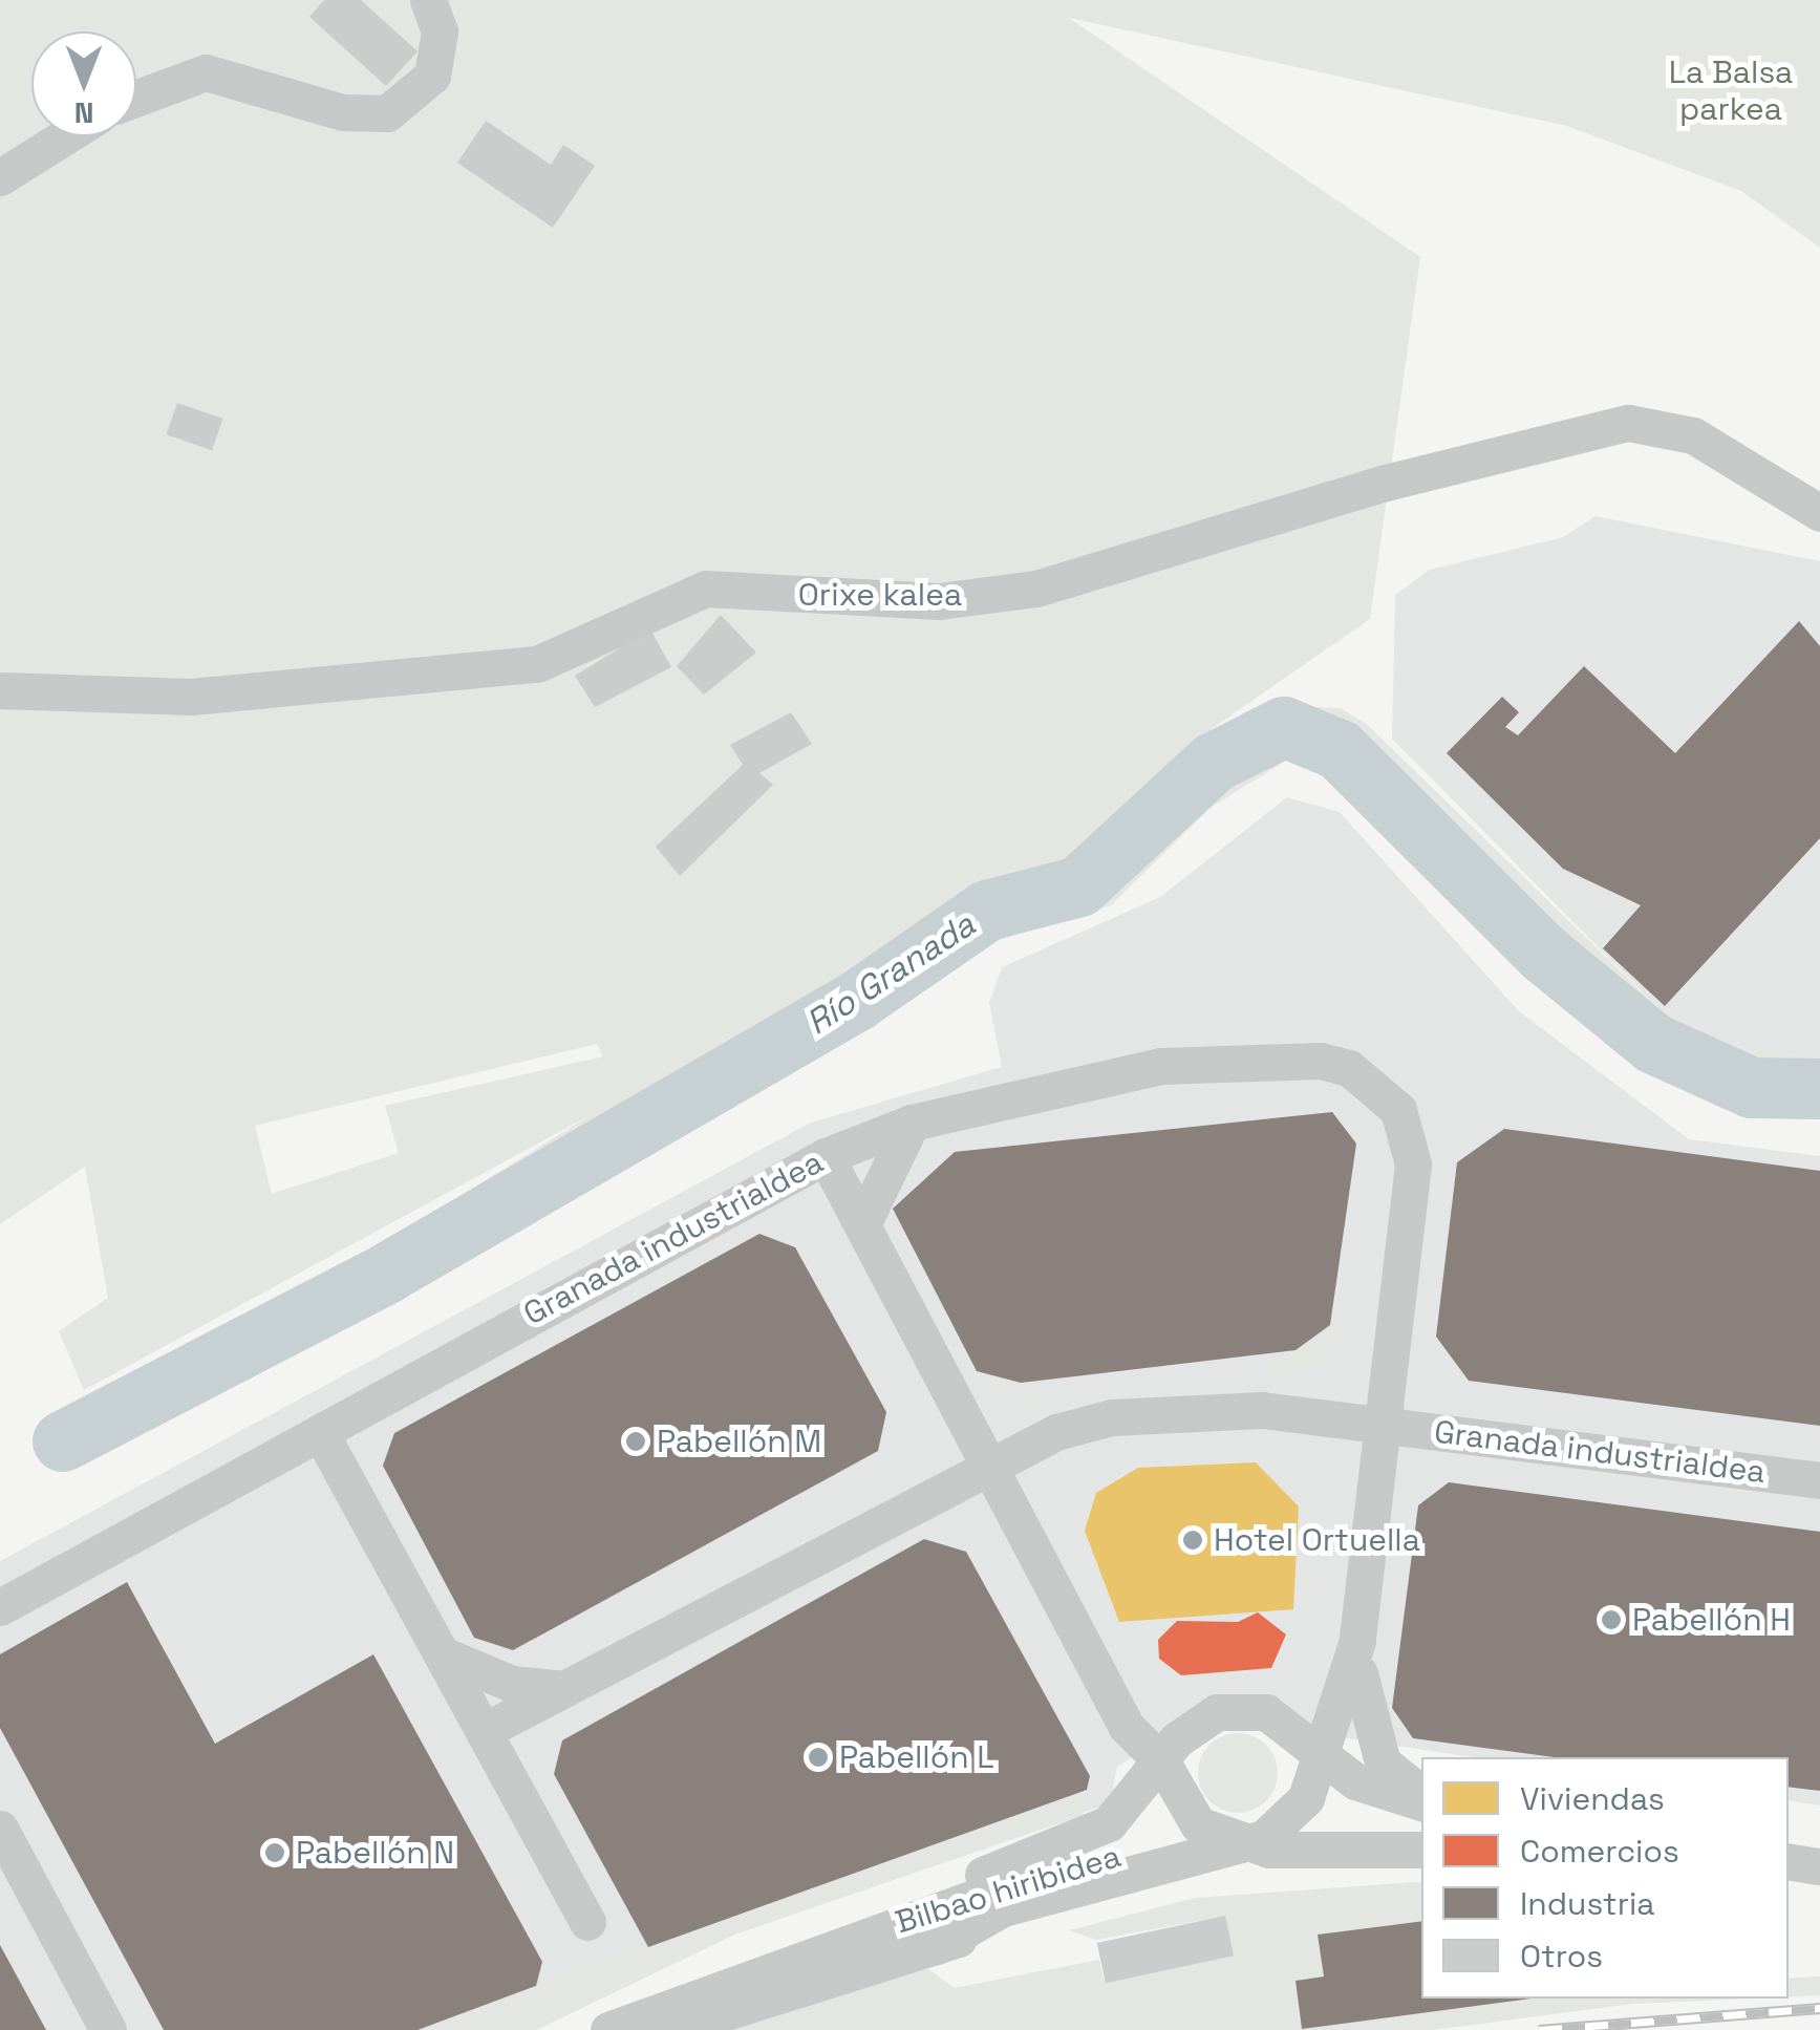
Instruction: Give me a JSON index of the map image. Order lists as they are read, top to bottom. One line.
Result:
{"streets":{"street":["Orixe kalea","Granada industrialdea","Bilbao hiribidea"]},"water":["Río Granada"],"parks":["La Balsa parkea"],"places":["Pabellón M","Hotel Ortuella","Pabellón H","Pabellón L","Pabellón N"],"legend":["Viviendas","Comercios","Industria","Otros"],"north":"bottom"}
